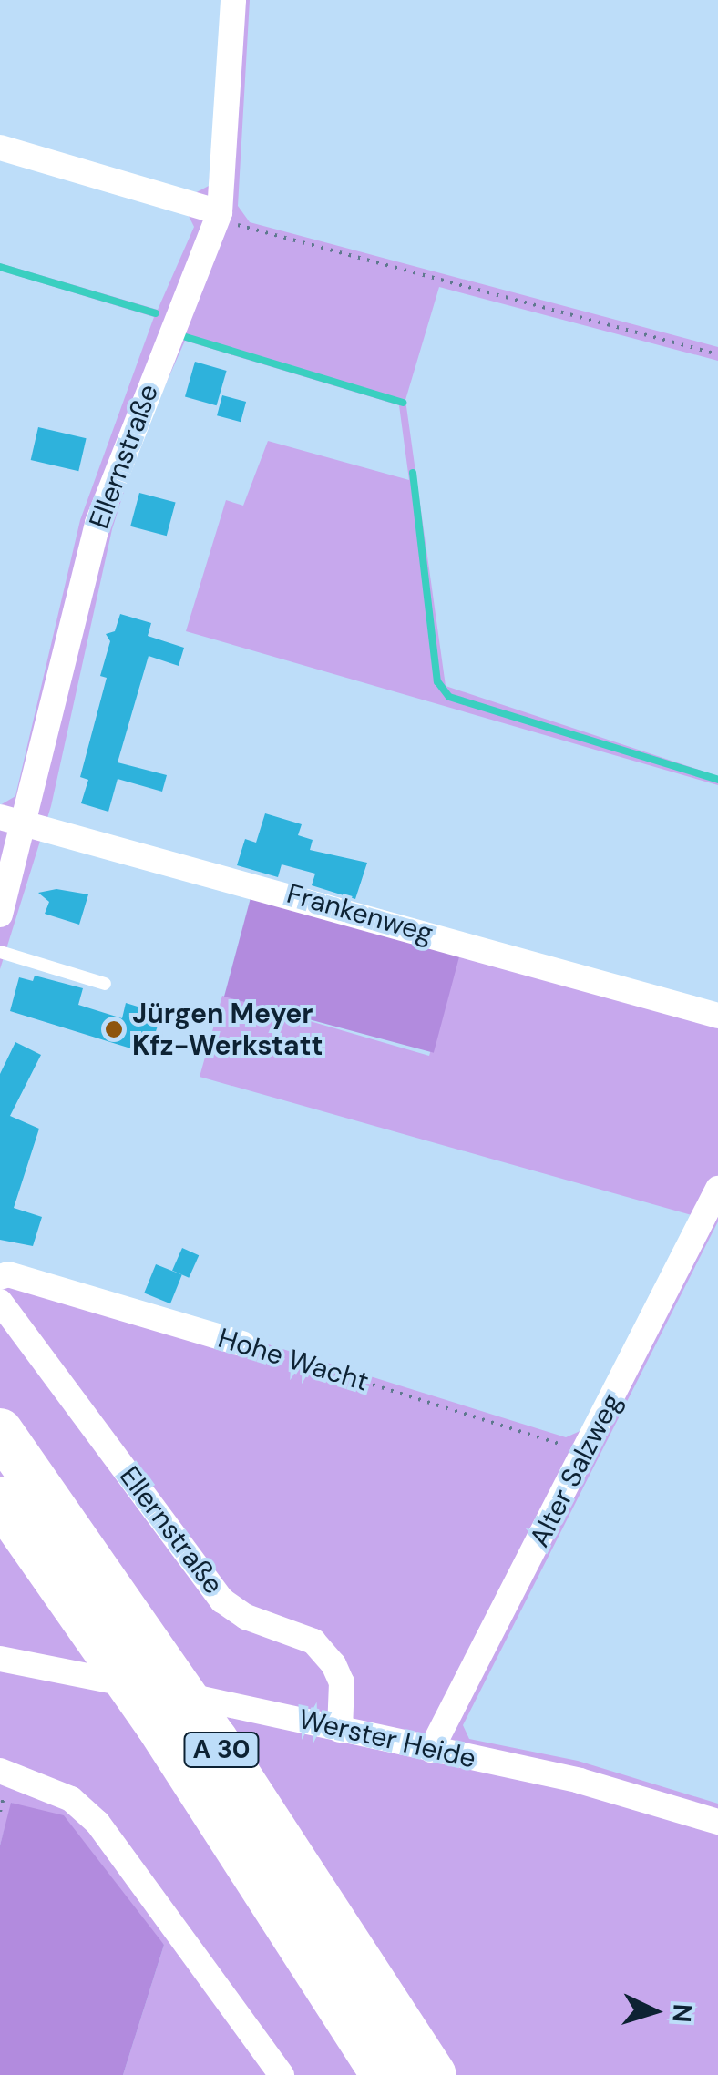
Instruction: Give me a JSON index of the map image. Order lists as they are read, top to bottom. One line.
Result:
{"streets":{"highway":["A 30"],"street":["Ellernstraße","Frankenweg","Hohe Wacht","Alter Salzweg","Werster Heide"]},"crossings":[["Ellernstraße","Frankenweg"],["Ellernstraße","Werster Heide"],["Hohe Wacht","Alter Salzweg"],["Alter Salzweg","Werster Heide"]],"places":["Jürgen Meyer Kfz-Werkstatt"],"north":"right"}
